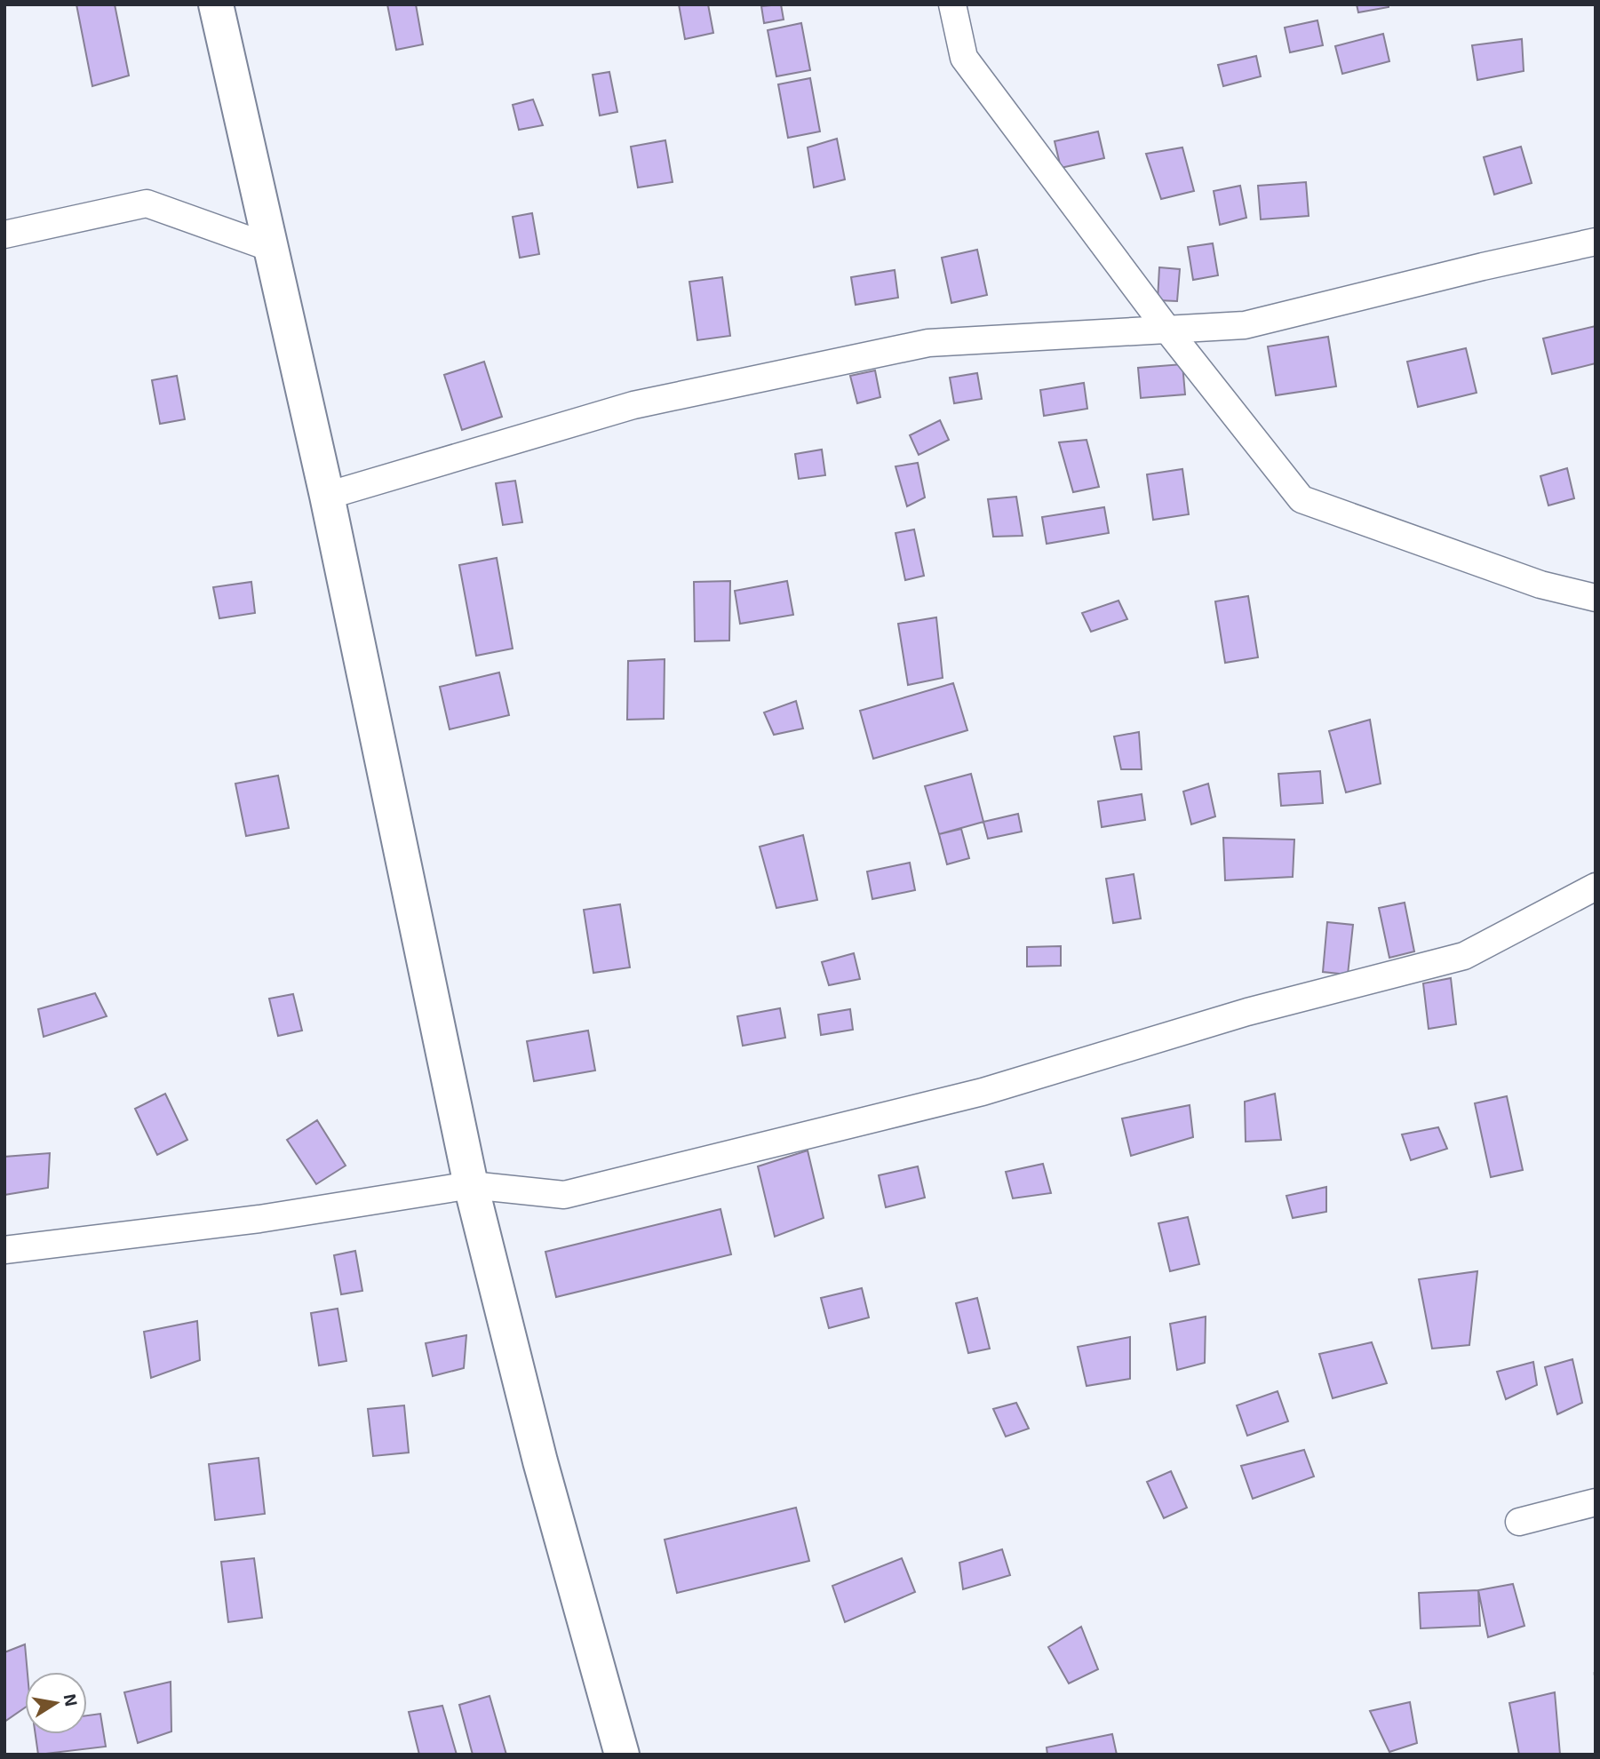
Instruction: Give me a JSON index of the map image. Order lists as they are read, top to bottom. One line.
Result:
{"north":"right"}
